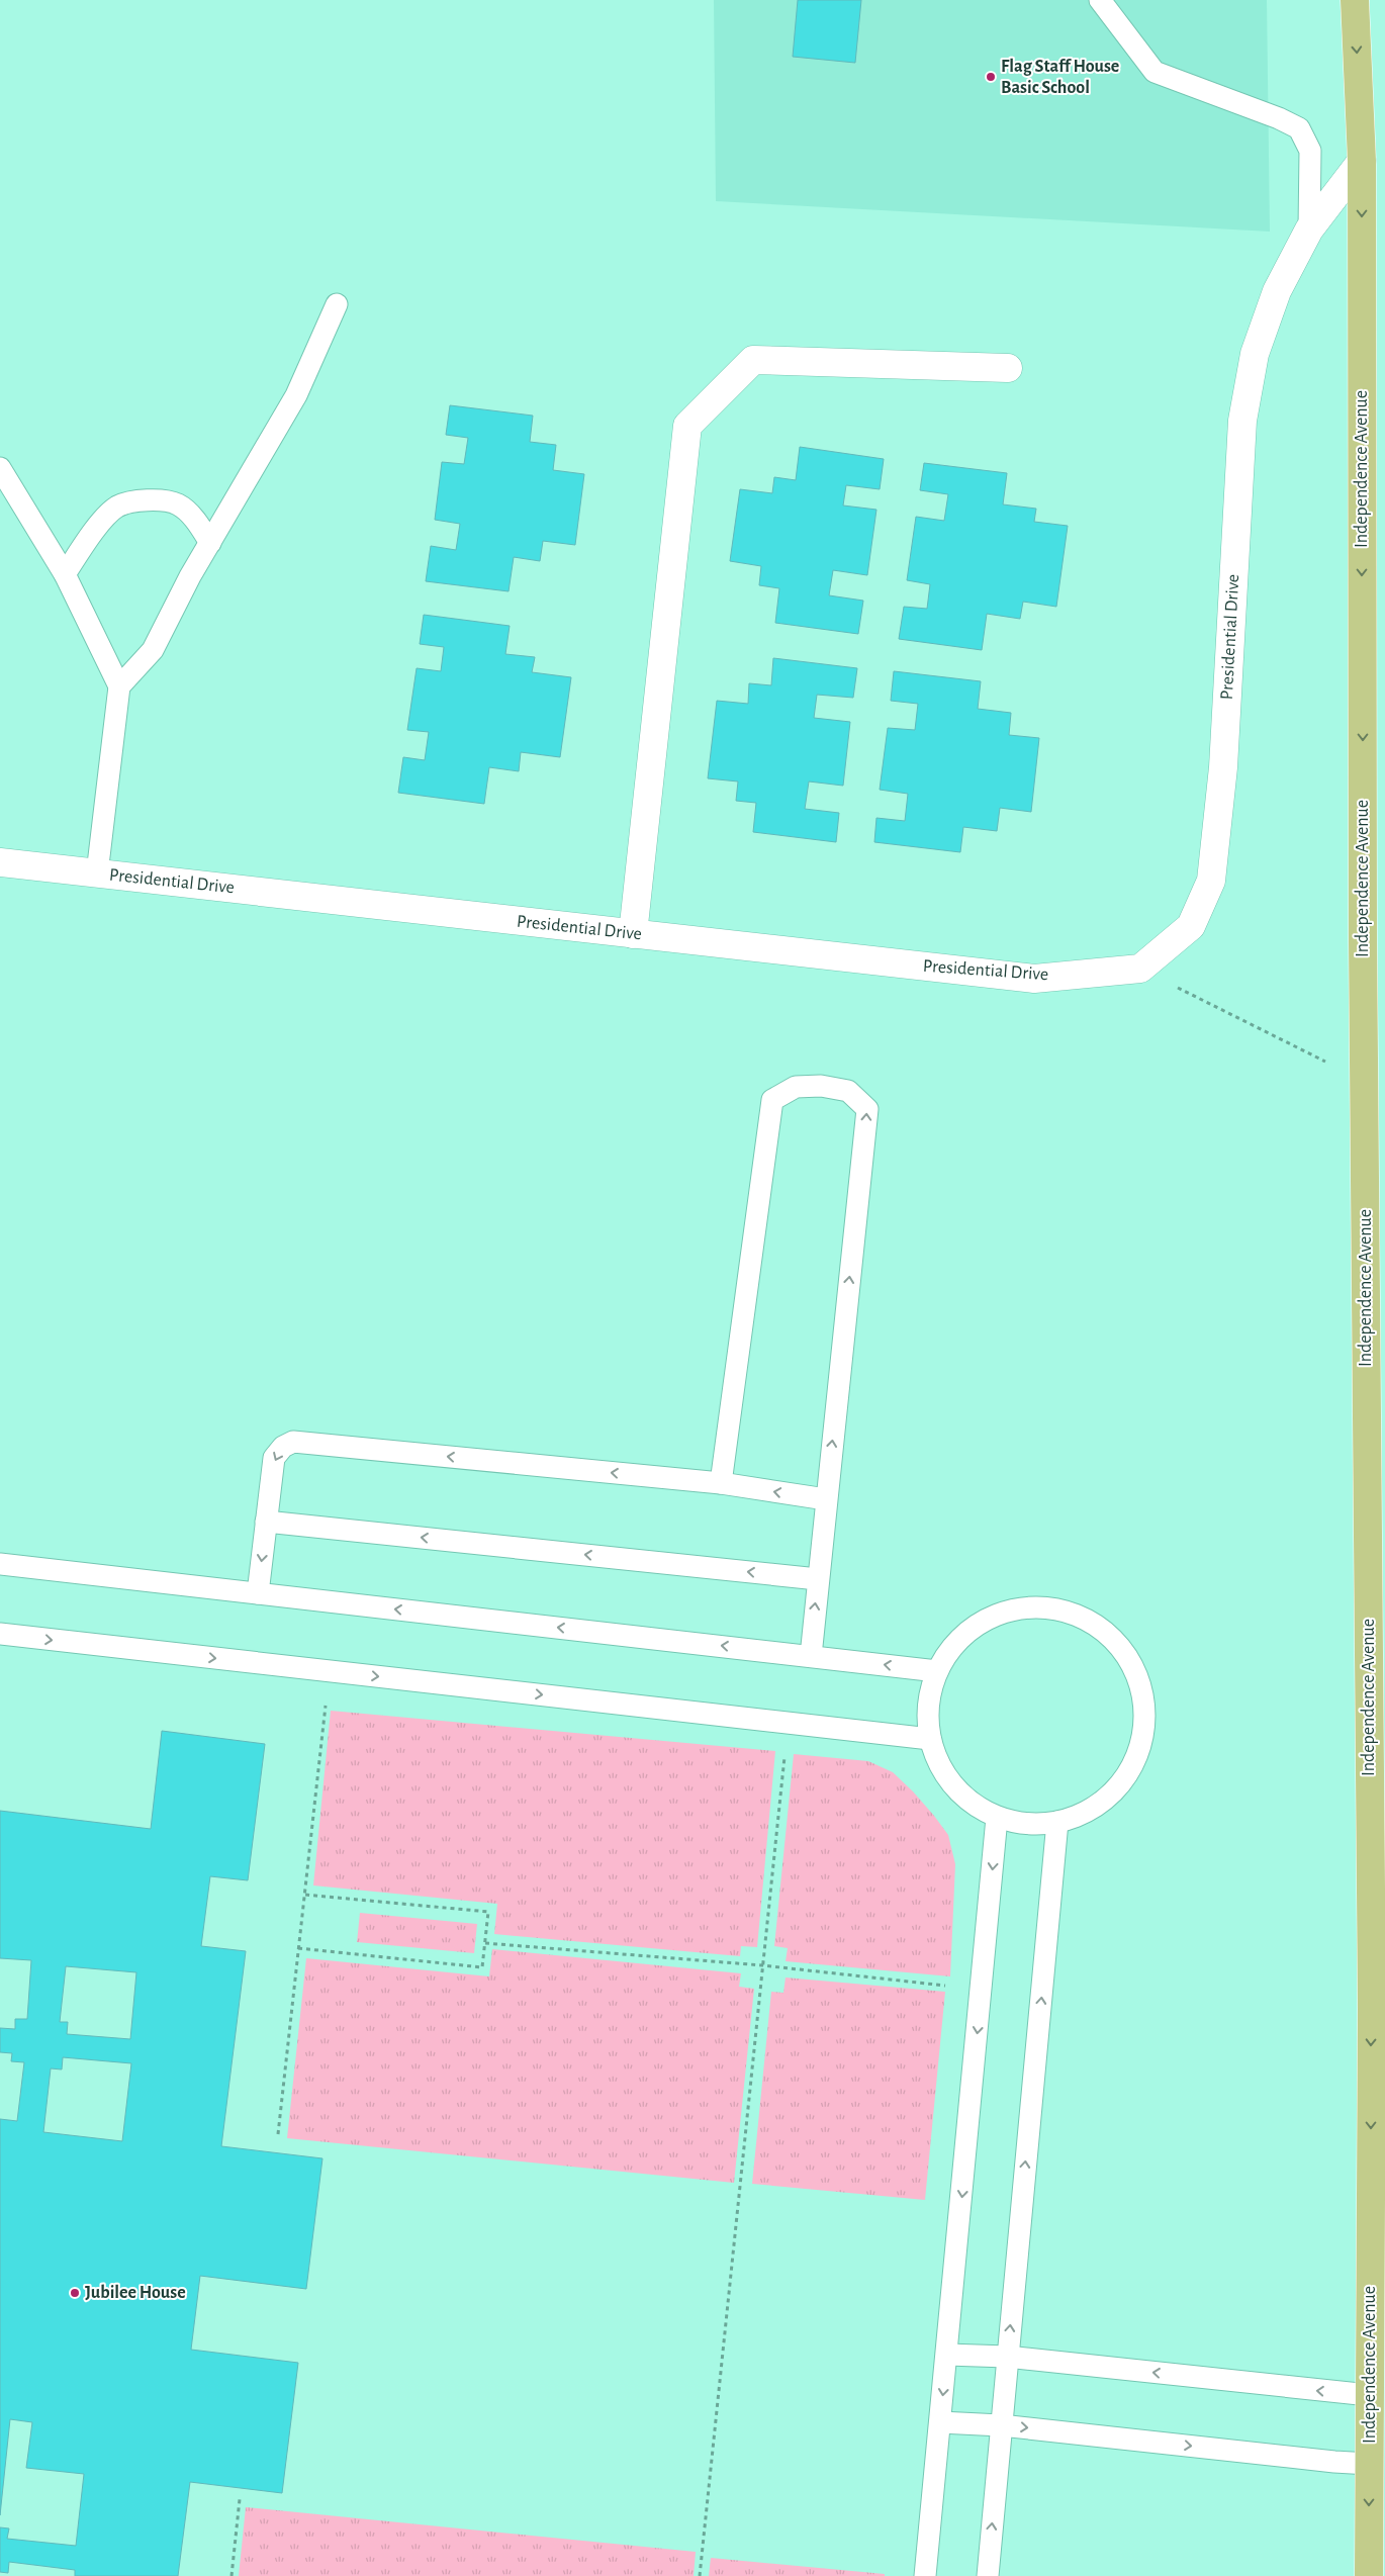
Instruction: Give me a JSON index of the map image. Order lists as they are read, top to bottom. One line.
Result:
{"streets":{"highway":["Independence Avenue"],"street":["Presidential Drive"]},"crossings":[["Independence Avenue","Presidential Drive"]],"one_way":["Independence Avenue"],"places":["Flag Staff House Basic School","Jubilee House"]}
